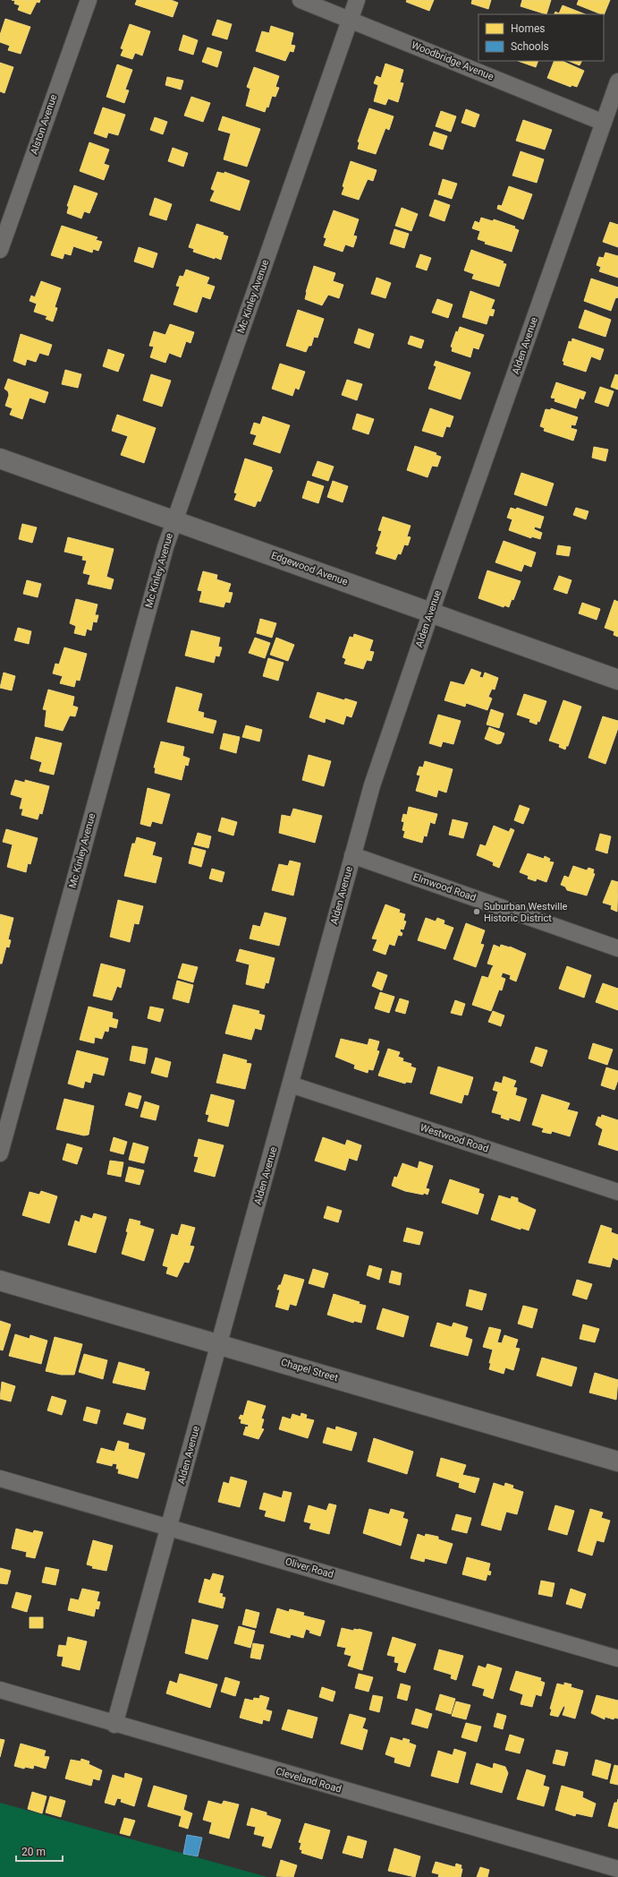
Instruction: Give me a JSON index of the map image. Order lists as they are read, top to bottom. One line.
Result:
{"streets":{"street":["Woodbridge Avenue","Alston Avenue","Mc Kinley Avenue","Alden Avenue","Edgewood Avenue","Elmwood Road","Westwood Road","Chapel Street","Oliver Road","Cleveland Road"]},"crossings":[["Woodbridge Avenue","Mc Kinley Avenue"],["Woodbridge Avenue","Alden Avenue"],["Mc Kinley Avenue","Edgewood Avenue"],["Alden Avenue","Edgewood Avenue"],["Alden Avenue","Elmwood Road"],["Alden Avenue","Westwood Road"],["Alden Avenue","Chapel Street"],["Alden Avenue","Oliver Road"],["Alden Avenue","Cleveland Road"]],"places":["Suburban Westville Historic District"],"legend":["Homes","Schools"],"scale_bar":"20 m"}
